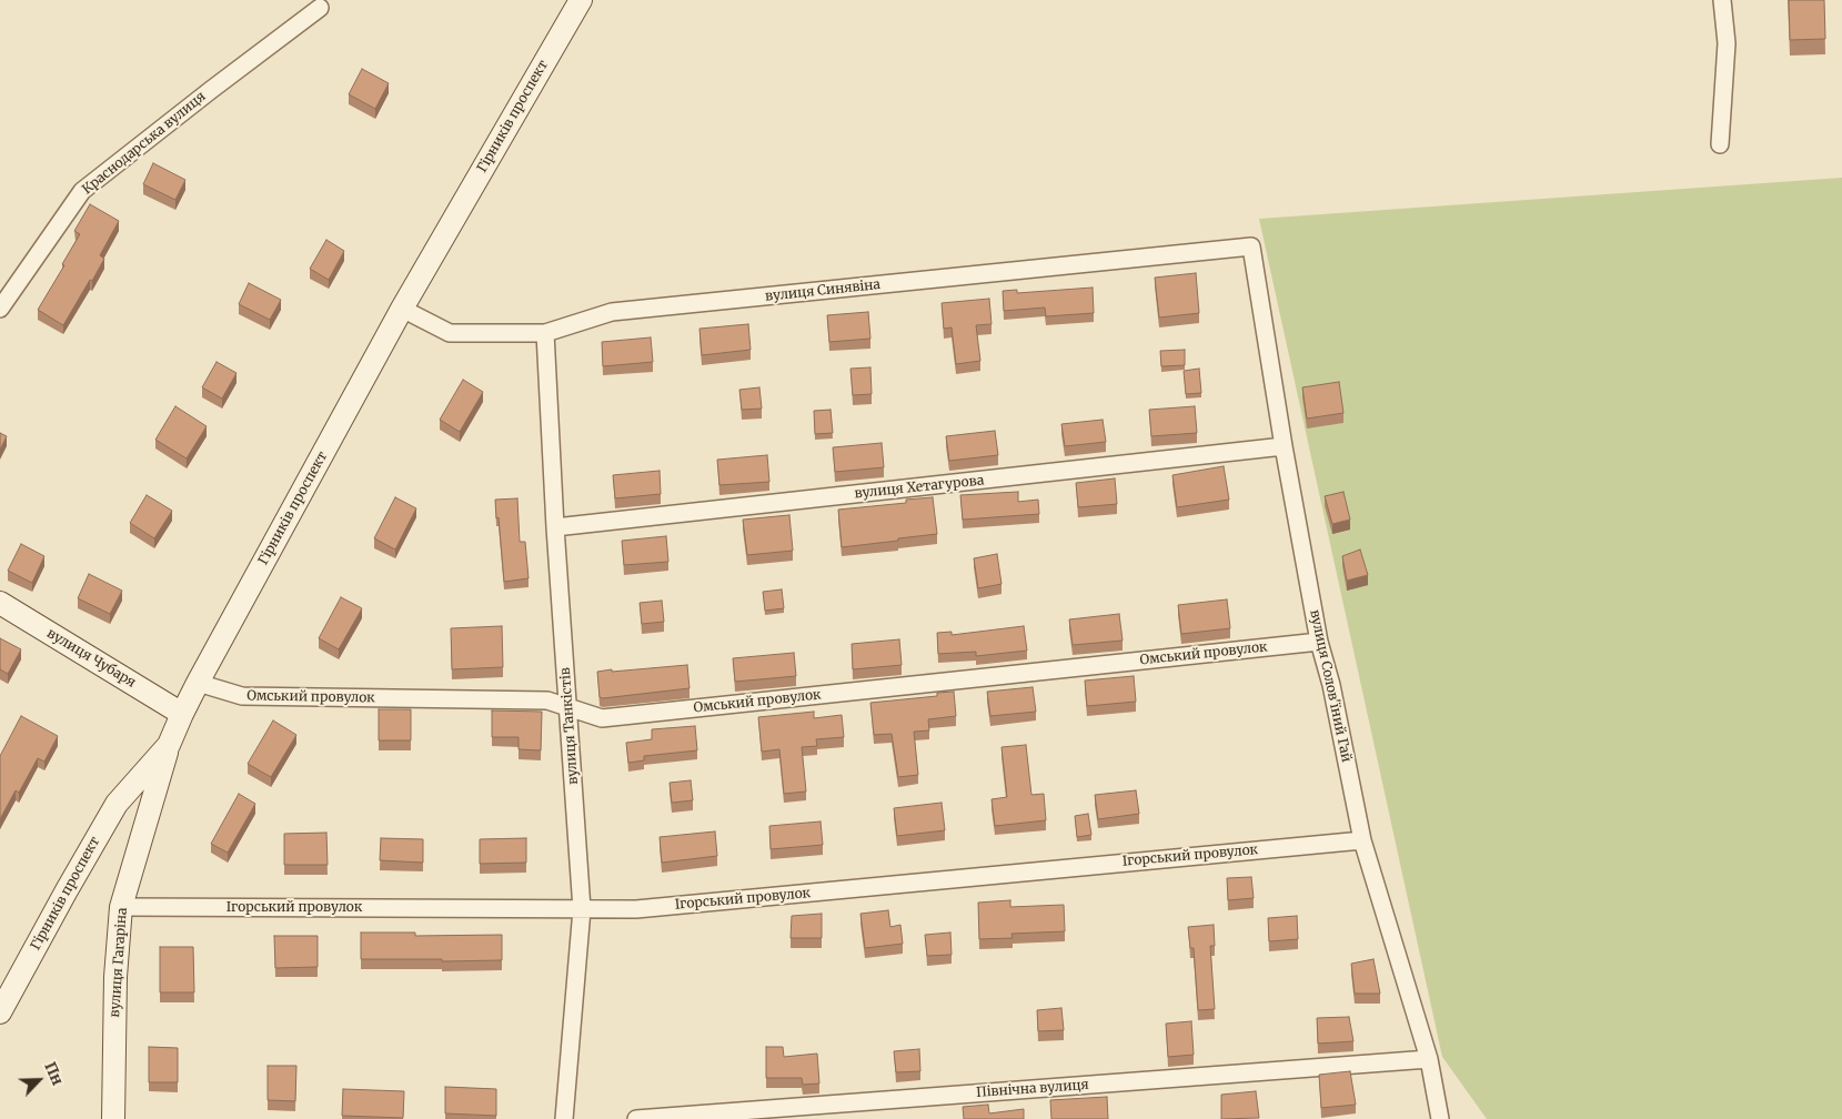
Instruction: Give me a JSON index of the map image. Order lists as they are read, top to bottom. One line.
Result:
{"streets":{"main road":["Гірників проспект","вулиця Чубаря","вулиця Гагаріна"],"street":["Краснодарська вулиця","вулиця Синявіна","вулиця Хетагурова","Омський провулок","вулиця Солов'їний Гай","вулиця Танкістів","Ігорський провулок","Північна вулиця"]},"crossings":[["Гірників проспект","вулиця Синявіна"],["Гірників проспект","Омський провулок"],["Гірників проспект","вулиця Чубаря"],["Гірників проспект","вулиця Гагаріна"],["вулиця Синявіна","вулиця Солов'їний Гай"],["вулиця Синявіна","вулиця Танкістів"],["вулиця Хетагурова","вулиця Солов'їний Гай"],["вулиця Хетагурова","вулиця Танкістів"],["Омський провулок","вулиця Солов'їний Гай"],["Омський провулок","вулиця Танкістів"],["вулиця Солов'їний Гай","Ігорський провулок"],["вулиця Солов'їний Гай","Північна вулиця"],["вулиця Танкістів","Ігорський провулок"],["Ігорський провулок","вулиця Гагаріна"]],"north":"top right"}
